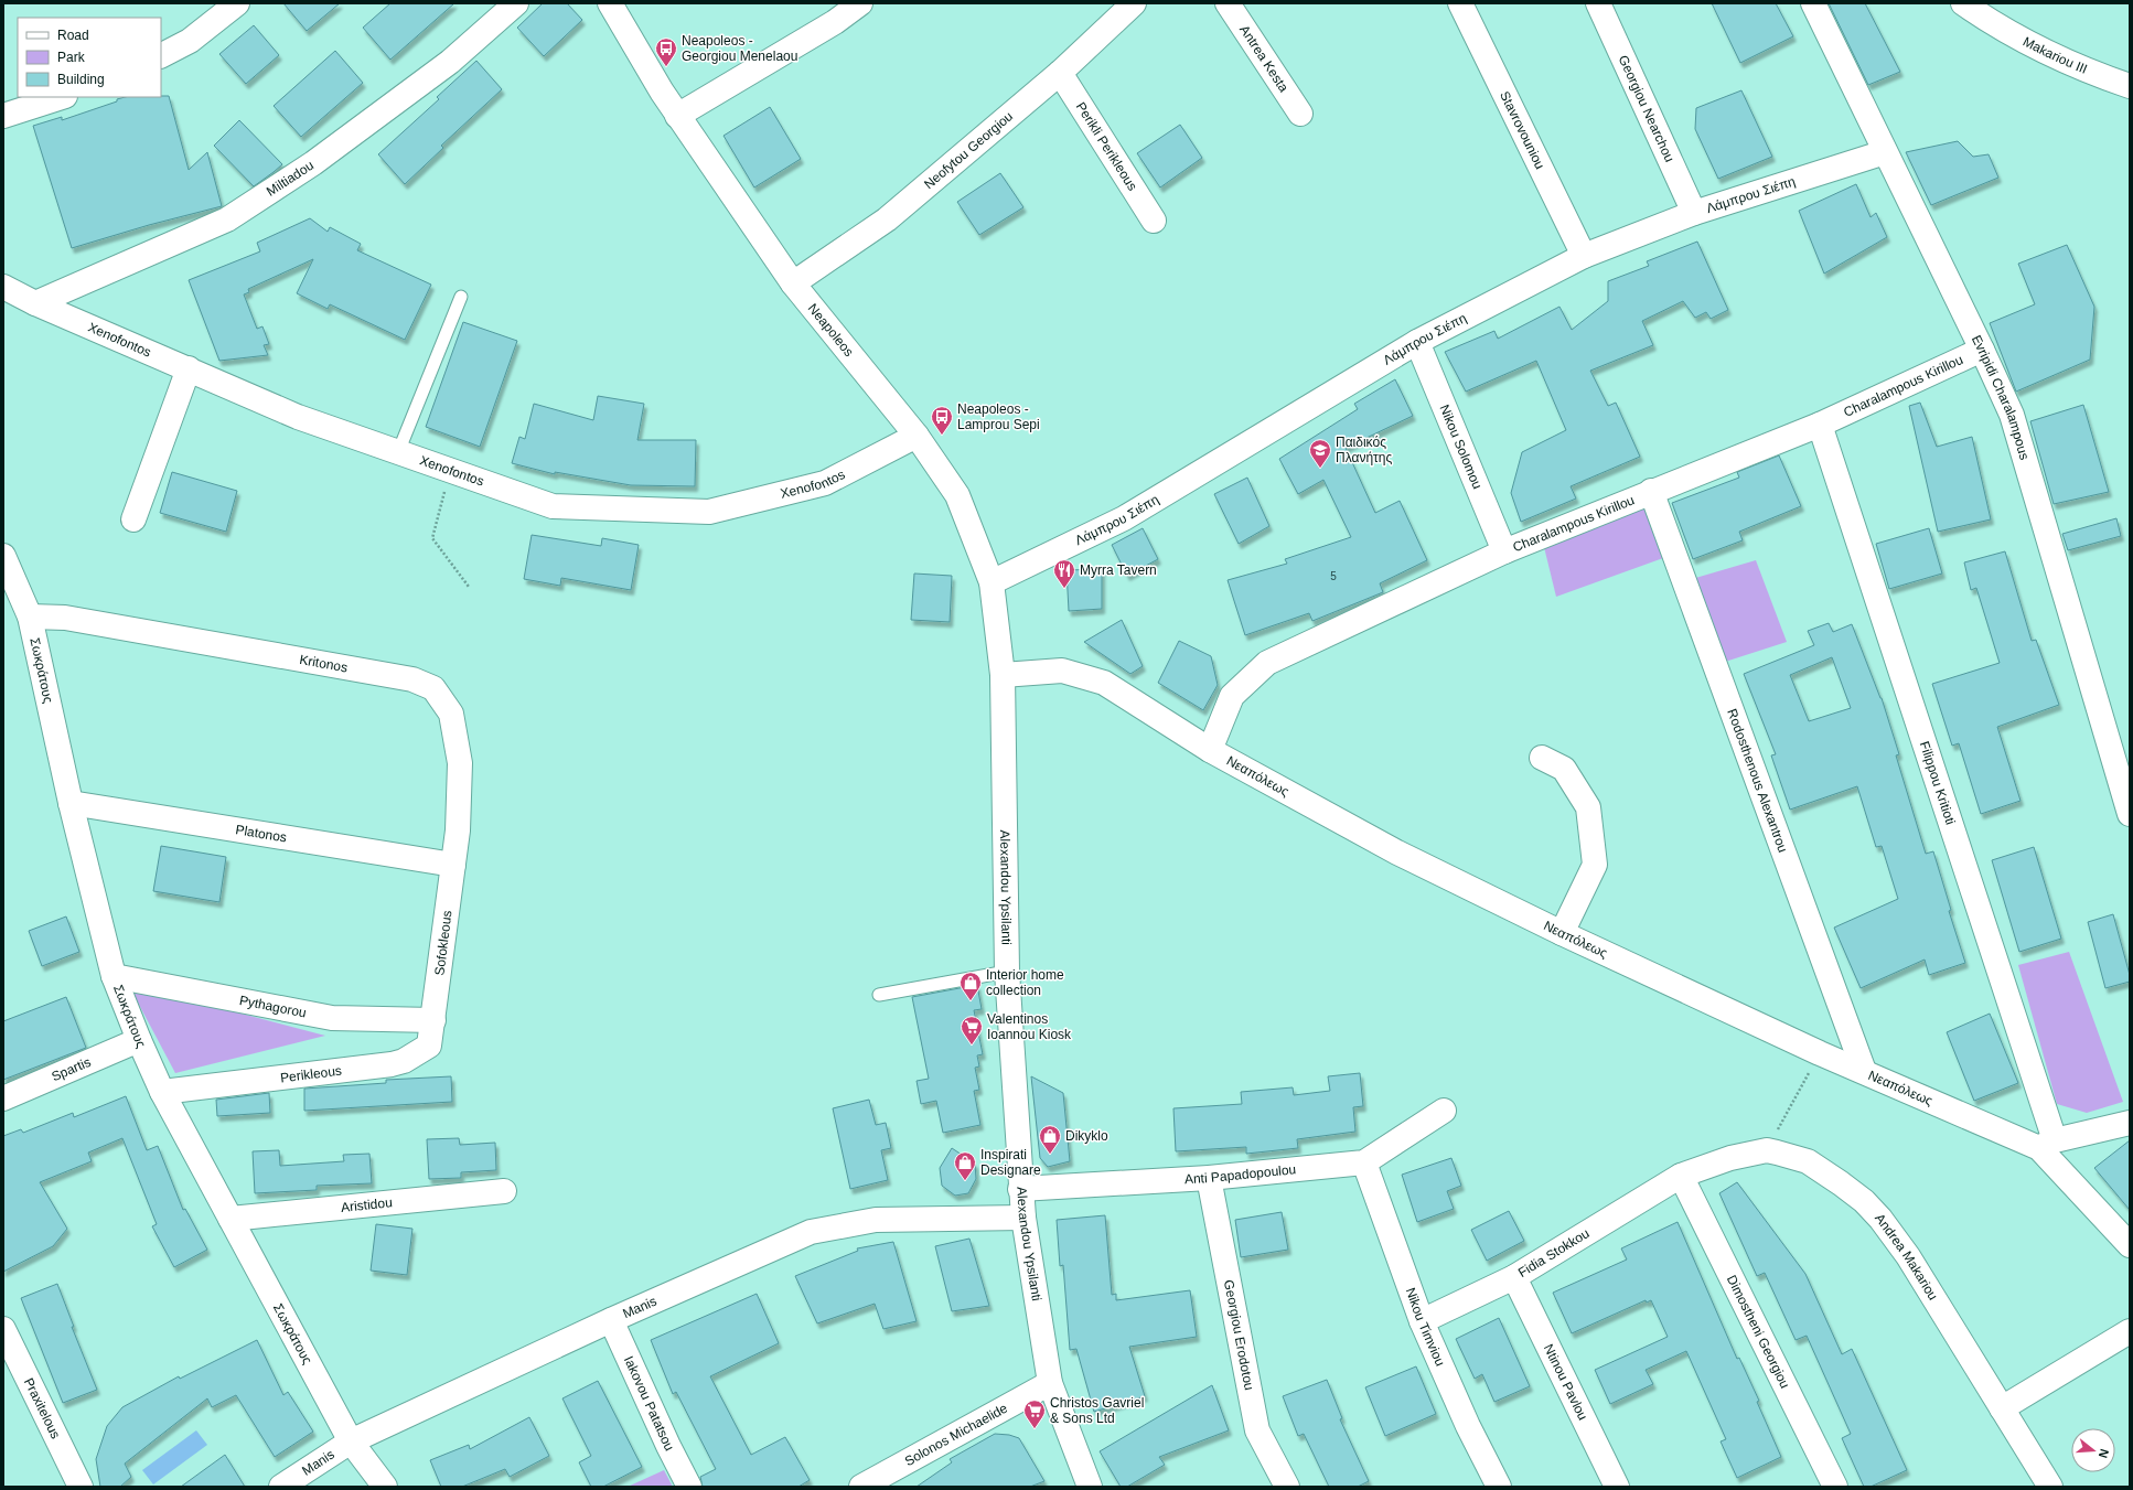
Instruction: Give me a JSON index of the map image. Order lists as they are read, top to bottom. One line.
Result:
{"streets":{"street":["Makariou III","Antrea Kesta","Georgiou Nearchou","Stavrovouniou","Perikli Perikleous","Neofytou Georgiou","Miltiadou","Λάμπρου Σιέπη","Neapoleos","Xenofontos","Charalampous Kirillou","Evripidi Charalampous","Nikou Solomou","Kritonos","Σωκράτους","Νεαπόλεως","Rodosthenous Alexantrou","Filippou Kritioti","Platonos","Alexandou Ypsilanti","Sofokleous","Pythagorou","Spartis","Perikleous","Anti Papadopoulou","Aristidou","Fidia Stokkou","Andrea Makariou","Manis","Nikou Timviou","Dimostheni Georgiou","Georgiou Erodotou","Ntinou Pavlou","Iakovou Patatsou","Praxitelous","Solonos Michaelide"]},"crossings":[["Georgiou Nearchou","Λάμπρου Σιέπη"],["Stavrovouniou","Λάμπρου Σιέπη"],["Perikli Perikleous","Neofytou Georgiou"],["Neofytou Georgiou","Neapoleos"],["Miltiadou","Xenofontos"],["Λάμπρου Σιέπη","Neapoleos"],["Λάμπρου Σιέπη","Evripidi Charalampous"],["Λάμπρου Σιέπη","Nikou Solomou"],["Neapoleos","Xenofontos"],["Neapoleos","Νεαπόλεως"],["Neapoleos","Alexandou Ypsilanti"],["Charalampous Kirillou","Evripidi Charalampous"],["Charalampous Kirillou","Nikou Solomou"],["Charalampous Kirillou","Νεαπόλεως"],["Charalampous Kirillou","Rodosthenous Alexantrou"],["Charalampous Kirillou","Filippou Kritioti"],["Kritonos","Σωκράτους"],["Kritonos","Platonos"],["Kritonos","Sofokleous"],["Σωκράτους","Platonos"],["Σωκράτους","Pythagorou"],["Σωκράτους","Spartis"],["Σωκράτους","Perikleous"],["Σωκράτους","Aristidou"],["Σωκράτους","Manis"],["Νεαπόλεως","Rodosthenous Alexantrou"],["Νεαπόλεως","Filippou Kritioti"],["Νεαπόλεως","Alexandou Ypsilanti"],["Platonos","Sofokleous"],["Alexandou Ypsilanti","Anti Papadopoulou"],["Alexandou Ypsilanti","Manis"],["Alexandou Ypsilanti","Solonos Michaelide"],["Sofokleous","Pythagorou"],["Sofokleous","Perikleous"],["Pythagorou","Perikleous"],["Anti Papadopoulou","Nikou Timviou"],["Anti Papadopoulou","Georgiou Erodotou"],["Fidia Stokkou","Andrea Makariou"],["Fidia Stokkou","Nikou Timviou"],["Fidia Stokkou","Dimostheni Georgiou"],["Fidia Stokkou","Ntinou Pavlou"],["Andrea Makariou","Dimostheni Georgiou"],["Manis","Iakovou Patatsou"]],"places":{"bus stop":["Neapoleos - Georgiou Menelaou","Neapoleos - Lamprou Sepi"],"school or university":["Παιδικός Πλανήτης"],"restaurant":["Myrra Tavern"],"shop":["Interior home collection","Dikyklo","Inspirati Designare"],"supermarket":["Valentinos Ioannou Kiosk","Christos Gavriel & Sons Ltd"]},"house_numbers":["5"],"legend":["Road","Park","Building"],"north":"right"}
